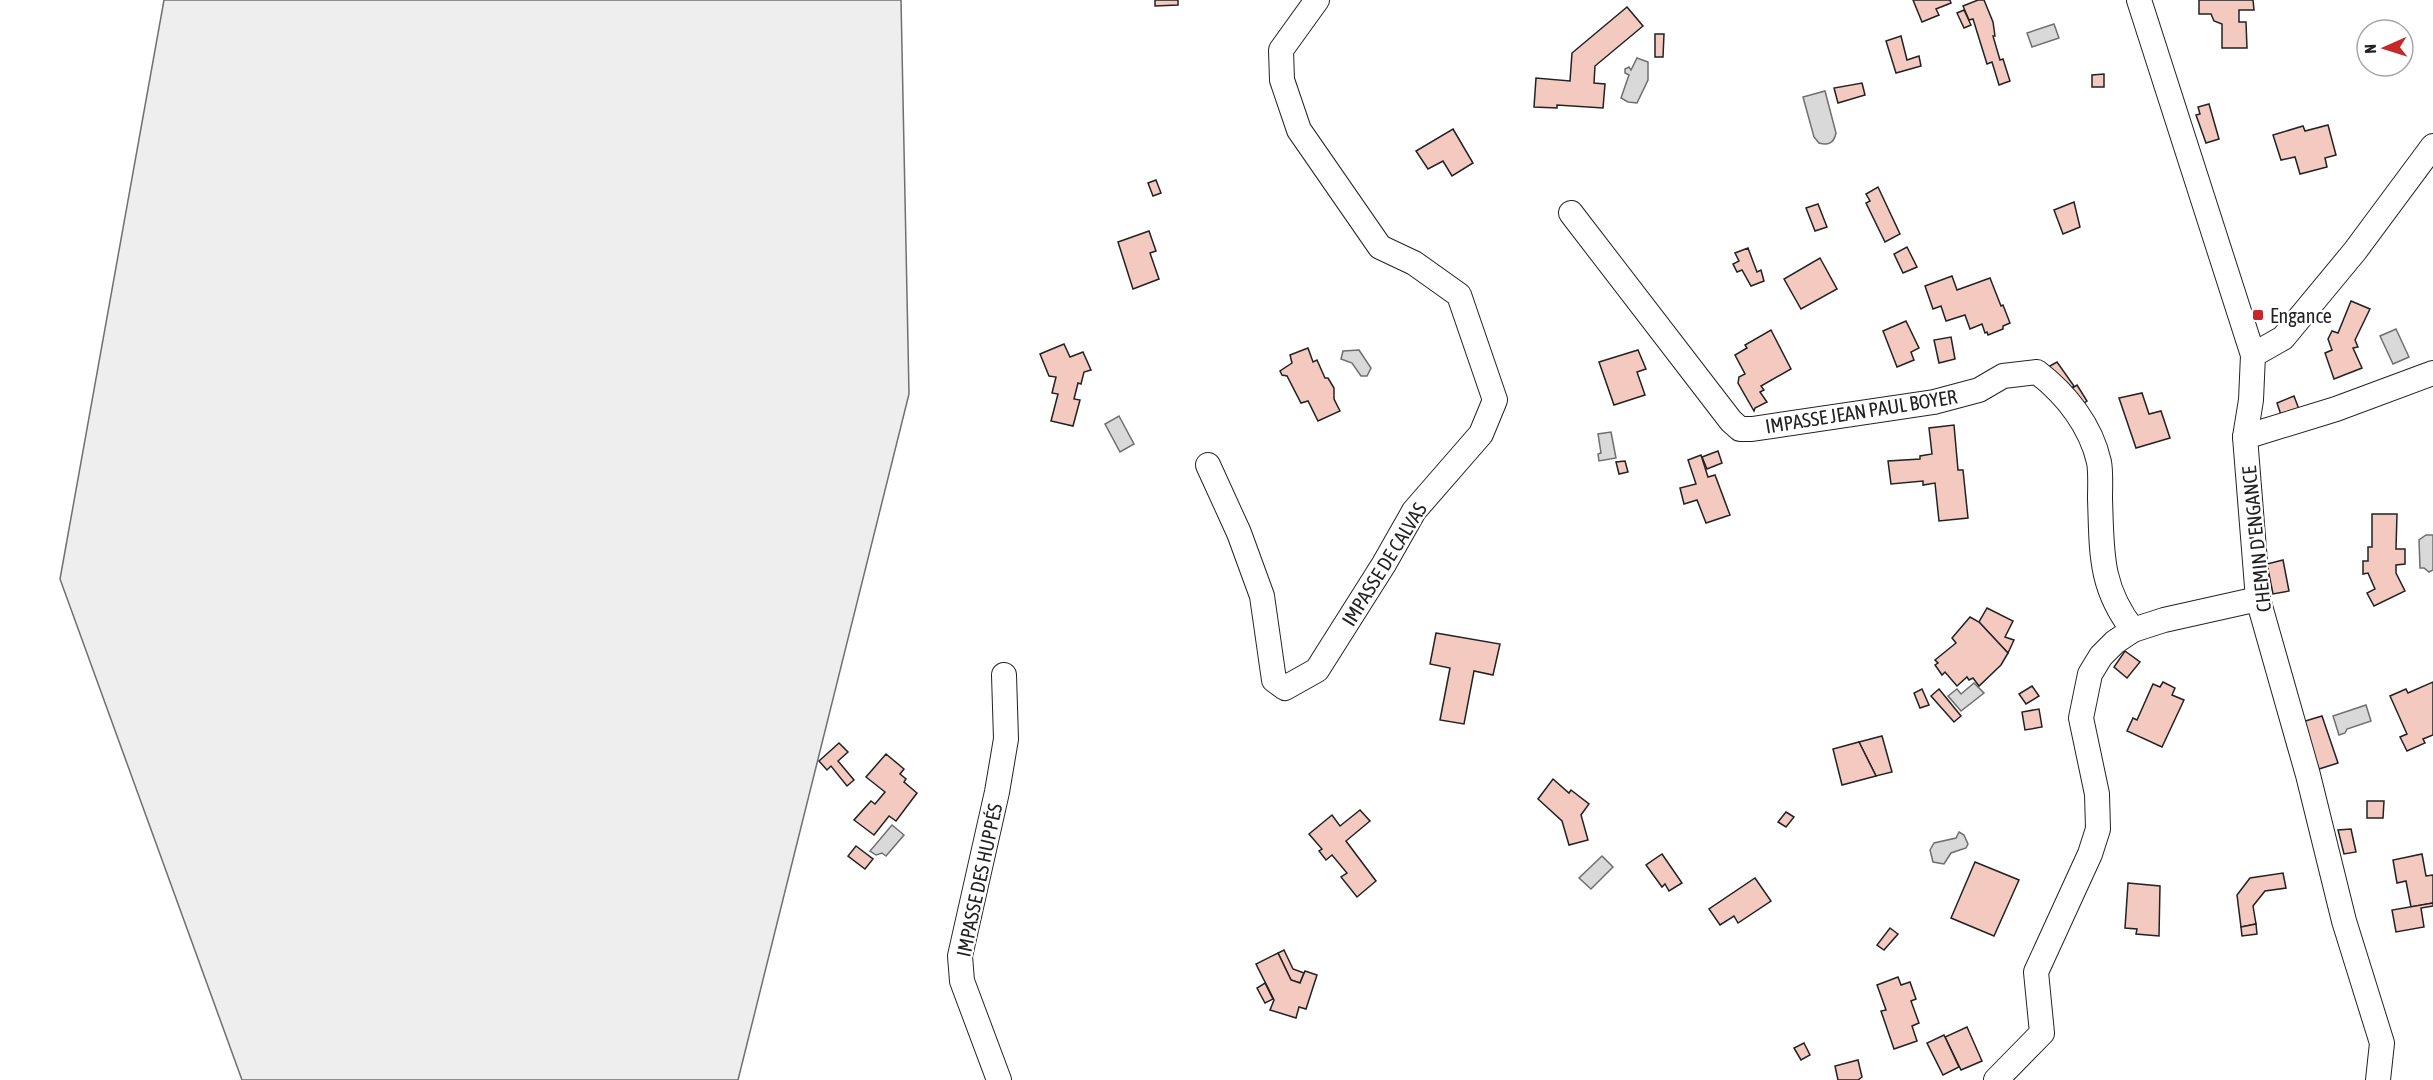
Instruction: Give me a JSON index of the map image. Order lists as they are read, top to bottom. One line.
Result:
{"streets":{"street":["IMPASSE JEAN PAUL BOYER","CHEMIN D'ENGANCE","IMPASSE DE CALVAS","IMPASSE DES HUPPÉS"]},"places":{"transit":["Engance"]},"north":"left"}
